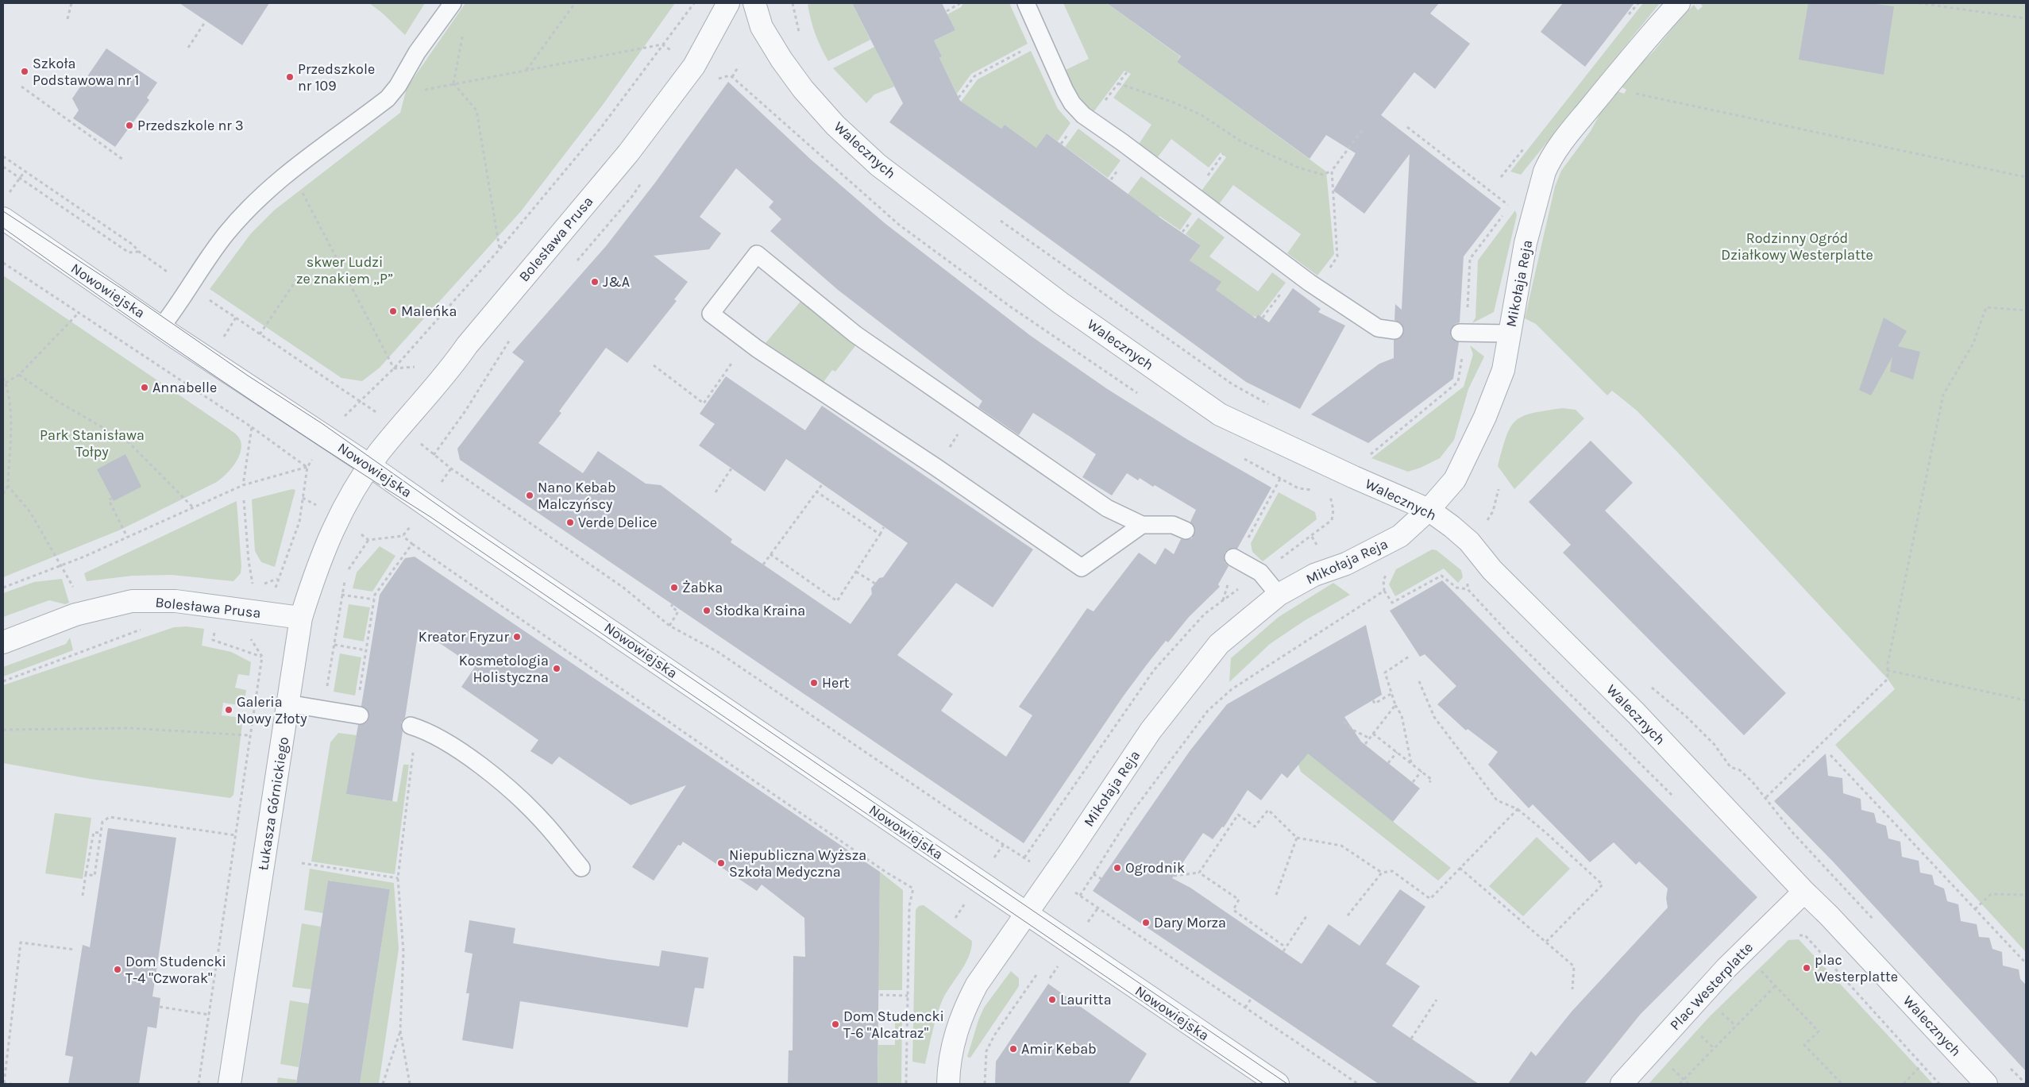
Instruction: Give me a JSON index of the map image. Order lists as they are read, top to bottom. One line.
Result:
{"streets":{"street":["Walecznych","Bolesława Prusa","Mikołaja Reja","Nowowiejska","Łukasza Górnickiego","Plac Westerplatte"]},"crossings":[["Walecznych","Mikołaja Reja"],["Walecznych","Plac Westerplatte"],["Bolesława Prusa","Nowowiejska"],["Bolesława Prusa","Łukasza Górnickiego"],["Mikołaja Reja","Nowowiejska"],["Nowowiejska","Łukasza Górnickiego"]],"parks":["Rodzinny Ogród Działkowy Westerplatte","skwer Ludzi ze znakiem „P”","Park Stanisława Tołpy"],"places":["Szkoła Podstawowa nr 1","Przedszkole nr 109","Przedszkole nr 3","J&A","Maleńka","Annabelle","Nano Kebab Malczyńscy","Verde Delice","Żabka","Słodka Kraina","Kreator Fryzur","Kosmetologia Holistyczna","Hert","Galeria Nowy Złoty","Niepubliczna Wyższa Szkoła Medyczna","Ogrodnik","Dary Morza","plac Westerplatte","Dom Studencki T-4 \"Czworak\"","Lauritta","Dom Studencki T-6 \"Alcatraz\"","Amir Kebab"]}
